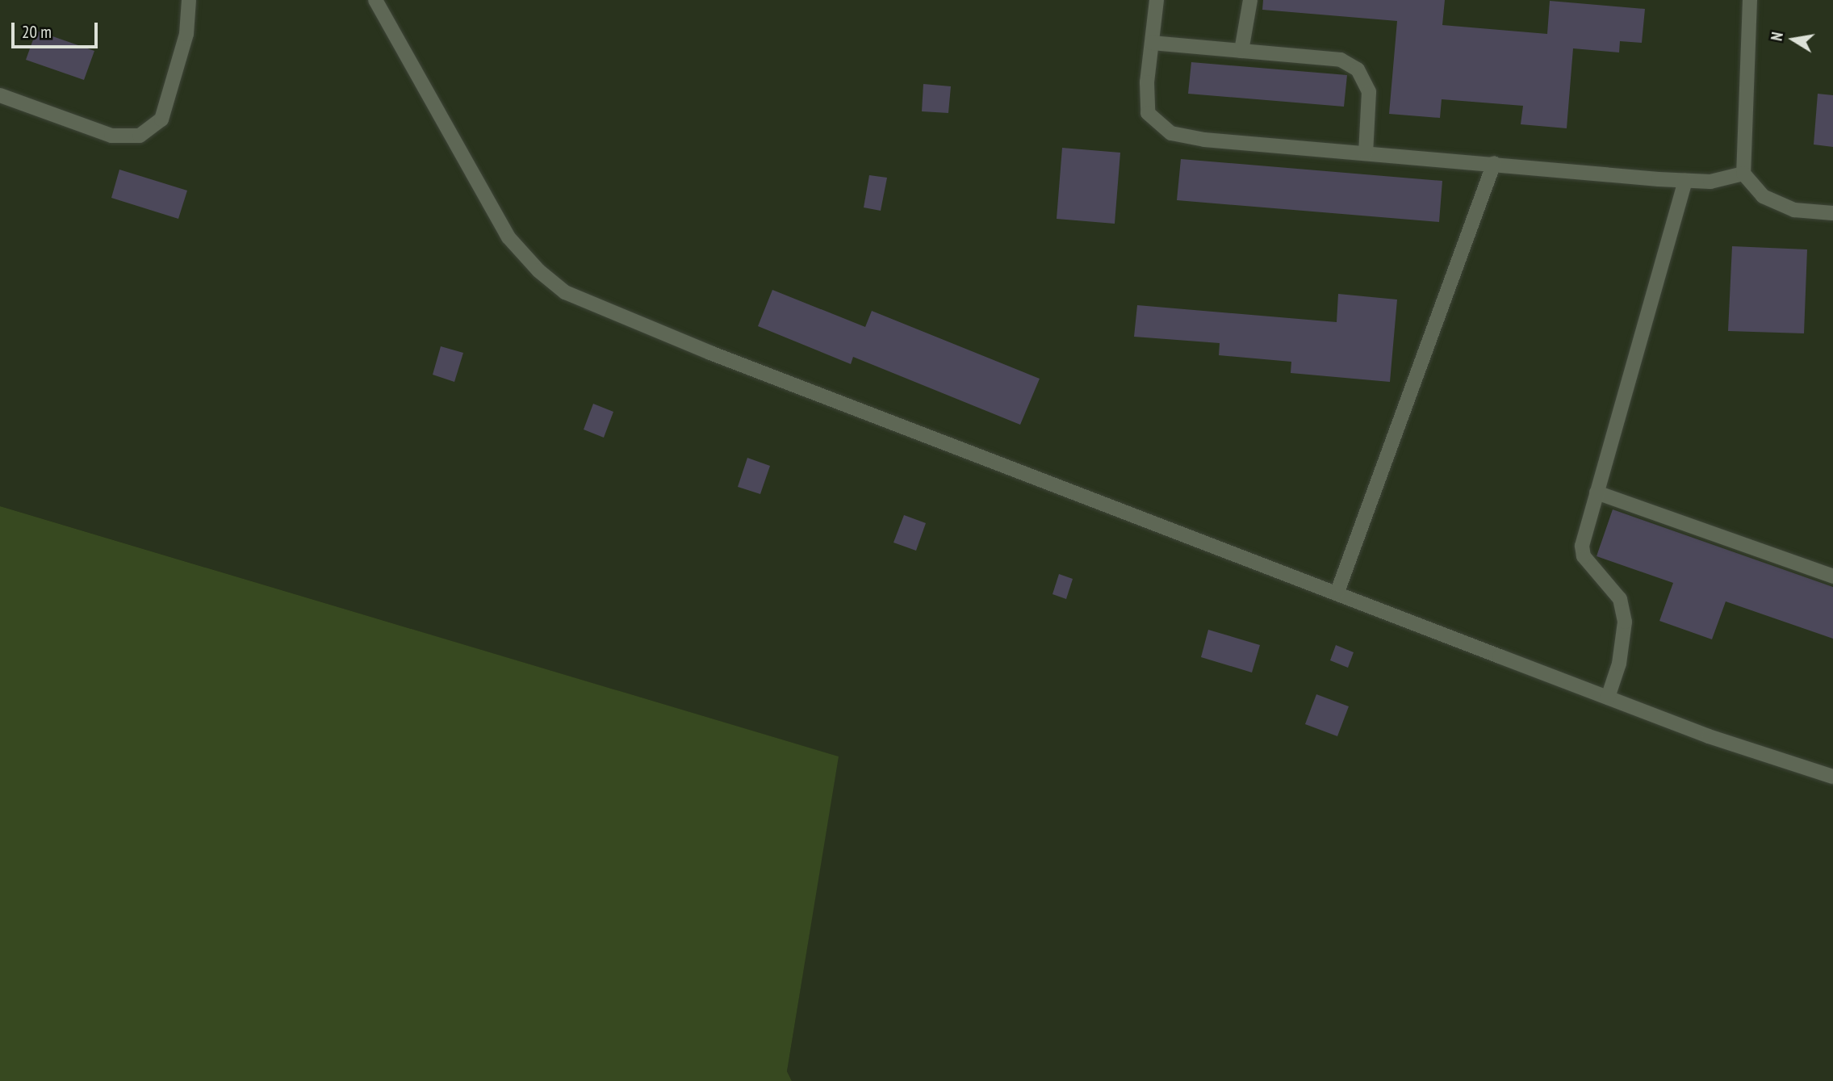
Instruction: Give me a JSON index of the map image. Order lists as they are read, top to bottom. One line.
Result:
{"scale_bar":"20 m","north":"left"}
